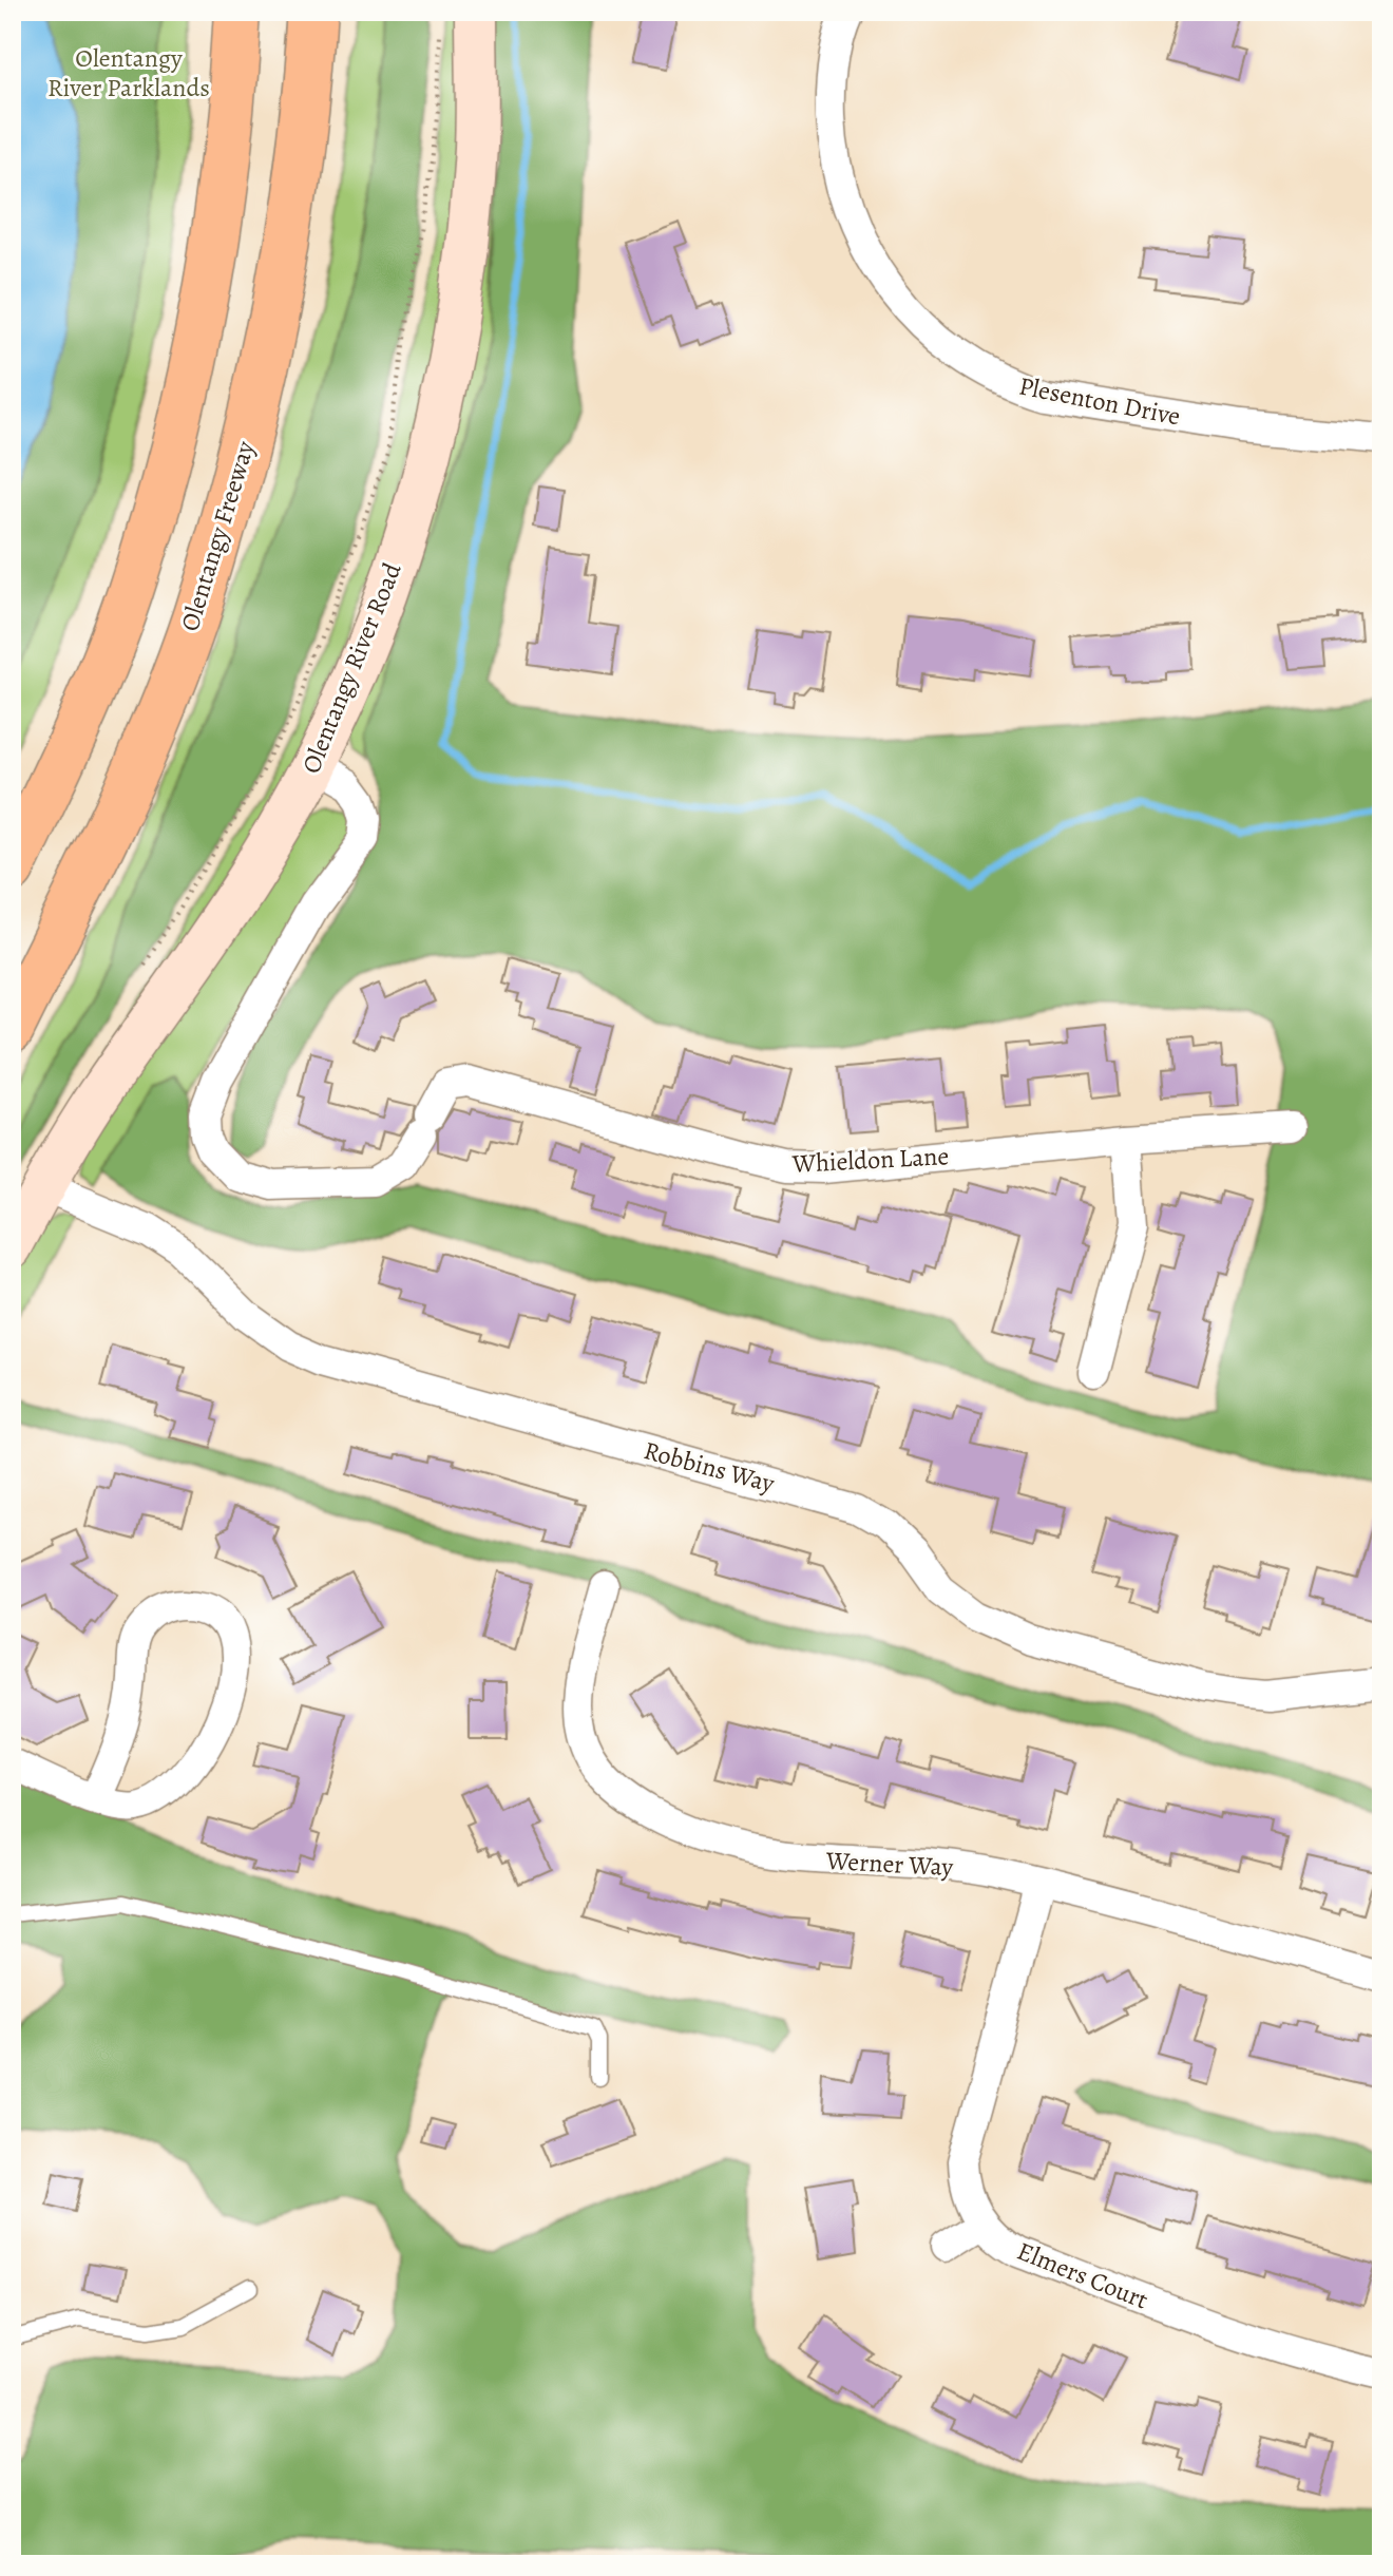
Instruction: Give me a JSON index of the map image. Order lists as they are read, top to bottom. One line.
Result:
{"streets":{"highway":["Olentangy Freeway"],"main road":["Olentangy River Road"],"street":["Plesenton Drive","Whieldon Lane","Robbins Way","Werner Way","Elmers Court"]},"crossings":[["Olentangy River Road","Whieldon Lane"],["Olentangy River Road","Robbins Way"],["Werner Way","Elmers Court"]],"parks":["Olentangy River Parklands"]}
